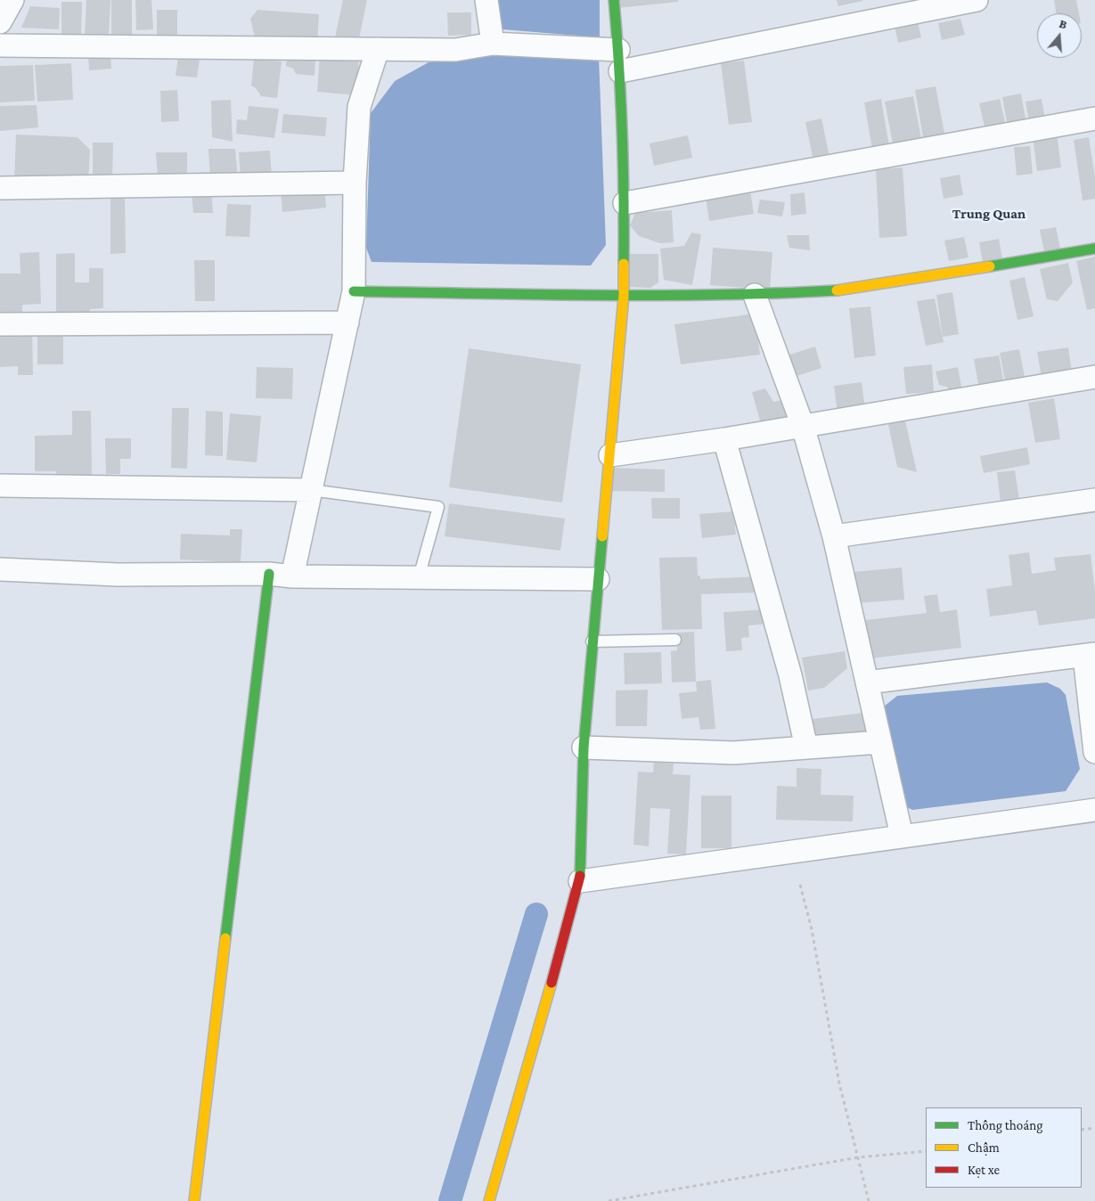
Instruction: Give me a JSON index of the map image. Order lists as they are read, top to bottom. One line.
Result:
{"districts":["Trung Quan"],"legend":["Thông thoáng","Chậm","Kẹt xe"],"north":"top"}
